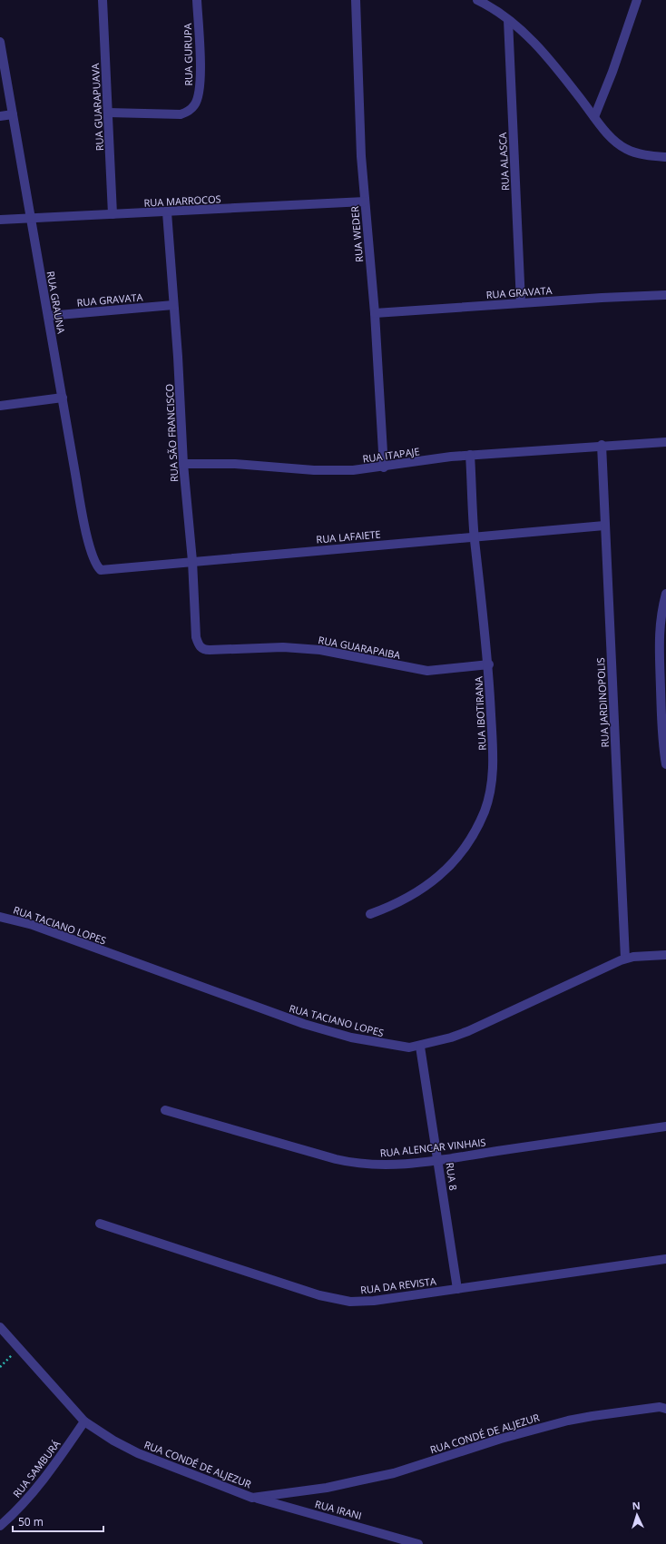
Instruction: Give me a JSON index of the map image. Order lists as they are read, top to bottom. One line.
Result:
{"streets":{"street":["RUA GURUPA","RUA GUARAPUAVA","RUA ALASCA","RUA MARROCOS","RUA WEDER","RUA GRAVATA","RUA GRAUNA","RUA SÃO FRANCISCO","RUA ITAPAJE","RUA LAFAIETE","RUA GUARAPAIBA","RUA JARDINOPOLIS","RUA IBOTIRANA","RUA TACIANO LOPES","RUA ALENCAR VINHAIS","RUA 8","RUA DA REVISTA","RUA CONDÉ DE ALJEZUR","RUA SAMBURÁ","RUA IRANI"]},"crossings":[["RUA GURUPA","RUA GUARAPUAVA"],["RUA GUARAPUAVA","RUA MARROCOS"],["RUA ALASCA","RUA GRAVATA"],["RUA MARROCOS","RUA WEDER"],["RUA MARROCOS","RUA GRAUNA"],["RUA MARROCOS","RUA SÃO FRANCISCO"],["RUA WEDER","RUA GRAVATA"],["RUA WEDER","RUA ITAPAJE"],["RUA GRAVATA","RUA GRAUNA"],["RUA GRAVATA","RUA SÃO FRANCISCO"],["RUA GRAUNA","RUA LAFAIETE"],["RUA SÃO FRANCISCO","RUA ITAPAJE"],["RUA SÃO FRANCISCO","RUA LAFAIETE"],["RUA SÃO FRANCISCO","RUA GUARAPAIBA"],["RUA ITAPAJE","RUA JARDINOPOLIS"],["RUA ITAPAJE","RUA IBOTIRANA"],["RUA LAFAIETE","RUA JARDINOPOLIS"],["RUA LAFAIETE","RUA IBOTIRANA"],["RUA GUARAPAIBA","RUA IBOTIRANA"],["RUA JARDINOPOLIS","RUA TACIANO LOPES"],["RUA TACIANO LOPES","RUA 8"],["RUA ALENCAR VINHAIS","RUA 8"],["RUA 8","RUA DA REVISTA"],["RUA CONDÉ DE ALJEZUR","RUA SAMBURÁ"],["RUA CONDÉ DE ALJEZUR","RUA IRANI"]],"scale_bar":"50 m","north":"top"}
